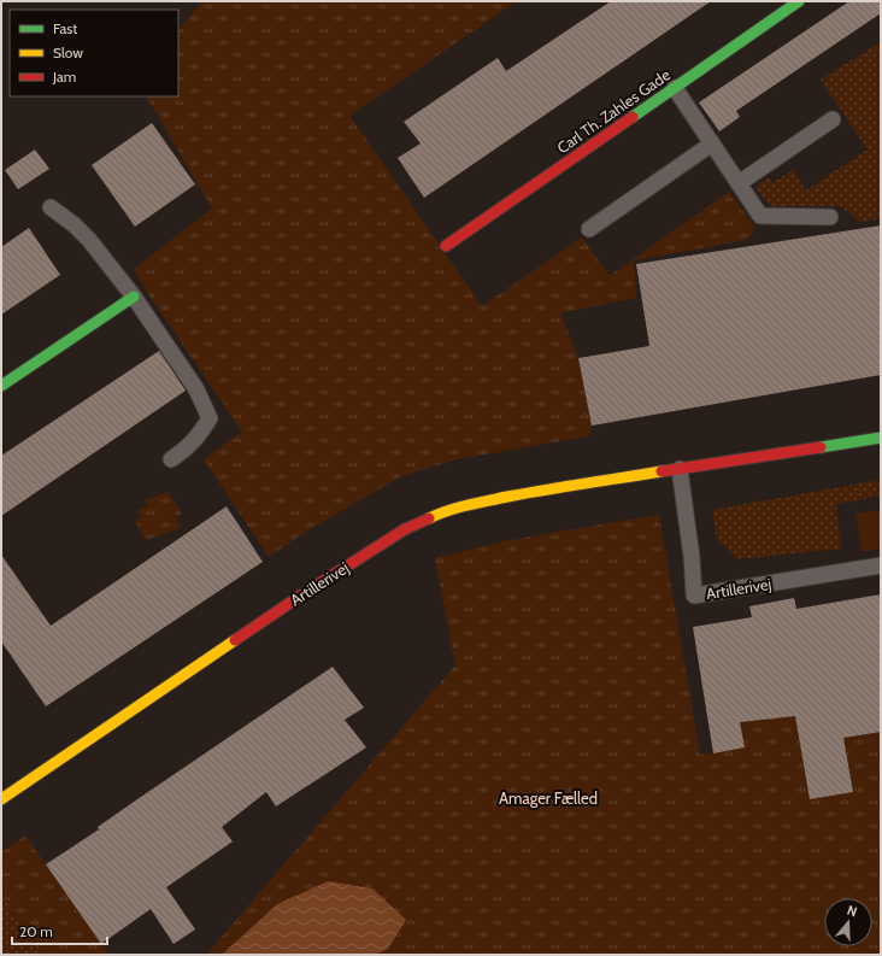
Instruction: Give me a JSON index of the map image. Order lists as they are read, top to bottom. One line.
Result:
{"streets":{"street":["Carl Th. Zahles Gade","Artillerivej"]},"parks":["Amager Fælled"],"legend":["Fast","Slow","Jam"],"scale_bar":"20 m","north":"top"}
